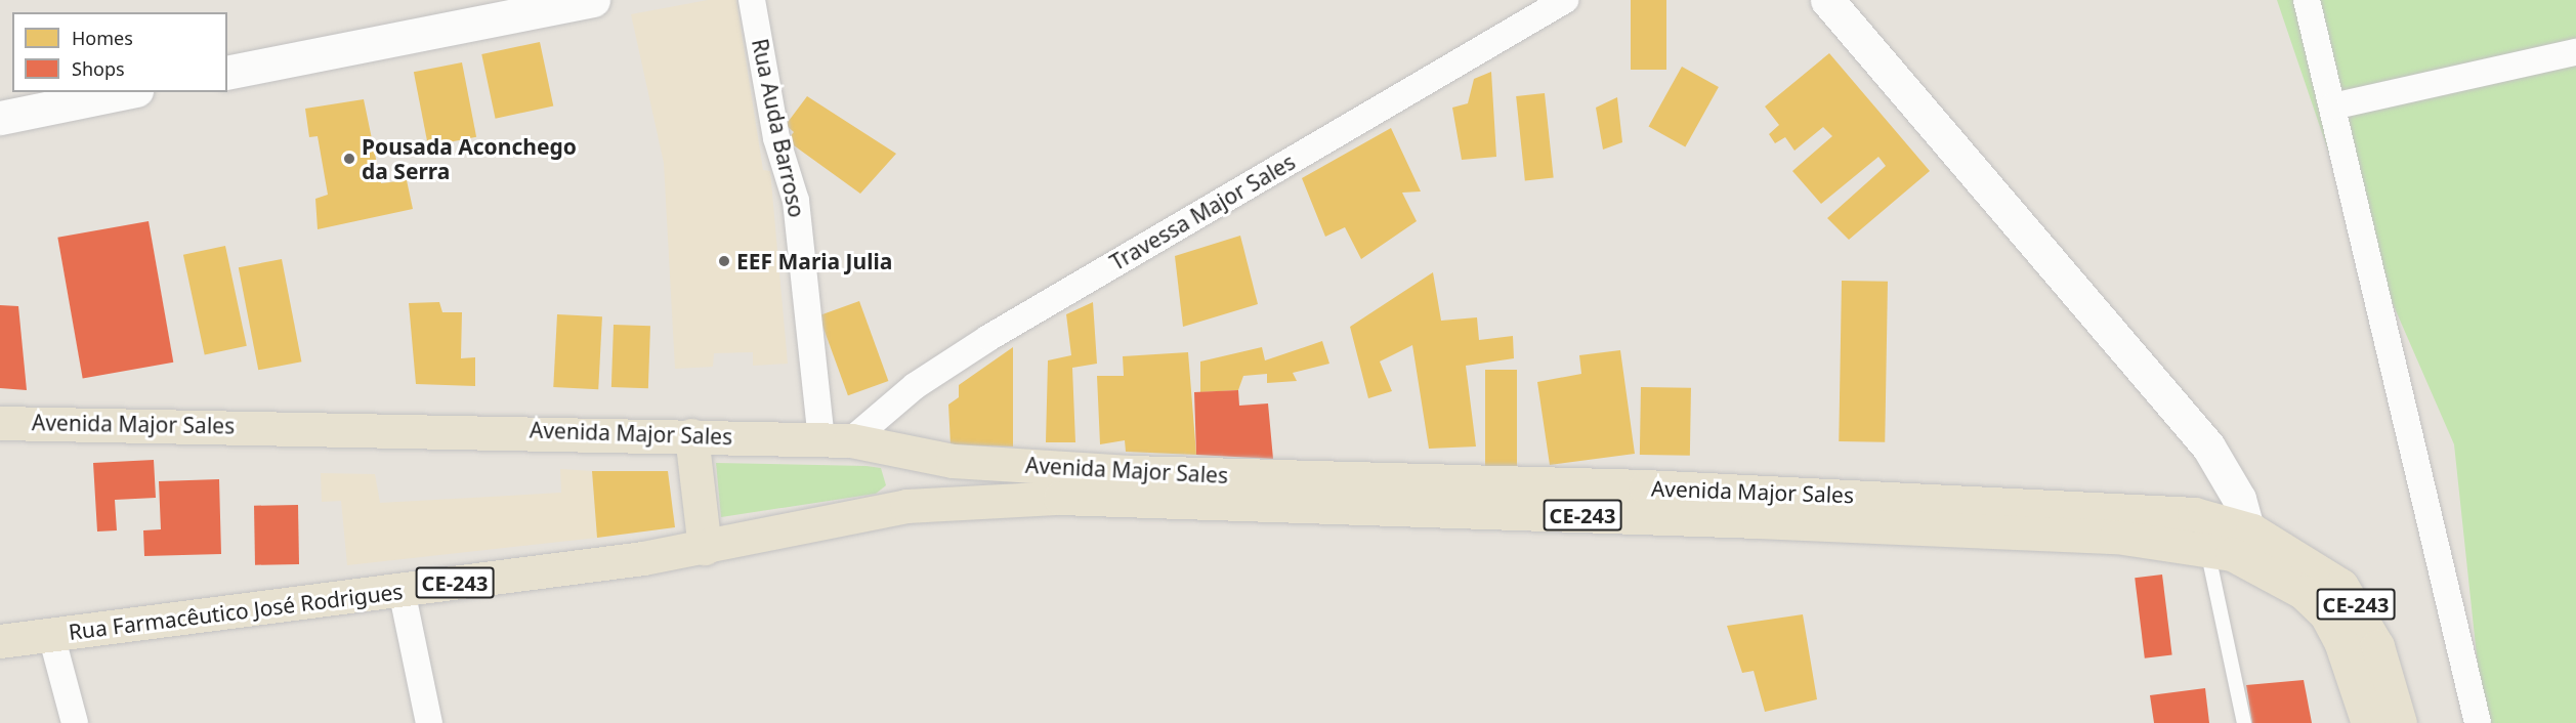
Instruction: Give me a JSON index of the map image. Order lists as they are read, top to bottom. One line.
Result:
{"streets":{"main road":["Avenida Major Sales","CE-243","Rua Farmacêutico José Rodrigues"],"street":["Rua Auda Barroso","Travessa Major Sales"]},"crossings":[["Rua Auda Barroso","Travessa Major Sales"],["Rua Auda Barroso","Avenida Major Sales"],["Travessa Major Sales","Avenida Major Sales"],["Avenida Major Sales","CE-243"],["Avenida Major Sales","Rua Farmacêutico José Rodrigues"]],"places":["Pousada Aconchego da Serra","EEF Maria Julia"],"legend":["Homes","Shops"]}
